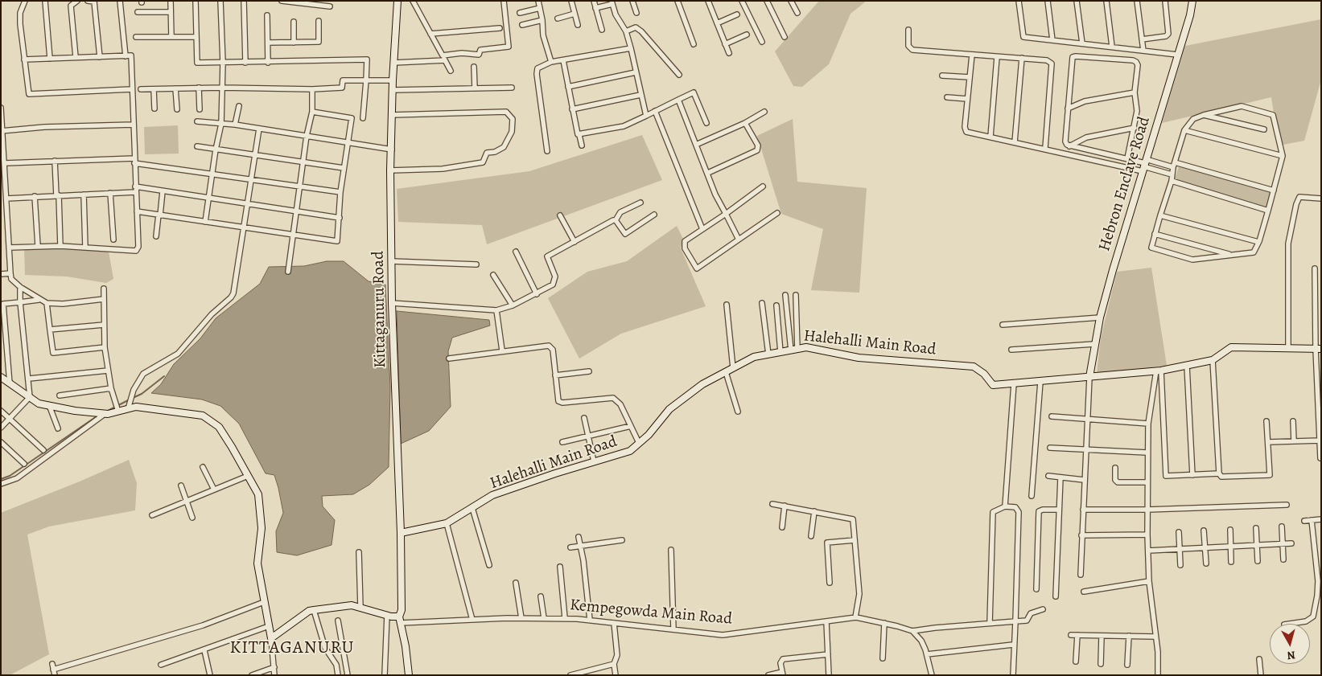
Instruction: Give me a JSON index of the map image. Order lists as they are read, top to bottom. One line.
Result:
{"streets":{"main road":["Hebron Enclave Road","Kittaganuru Road","Halehalli Main Road"],"street":["Kempegowda Main Road"]},"crossings":[["Hebron Enclave Road","Halehalli Main Road"],["Kittaganuru Road","Halehalli Main Road"],["Kittaganuru Road","Kempegowda Main Road"]],"districts":["KITTAGANURU"],"north":"bottom"}
